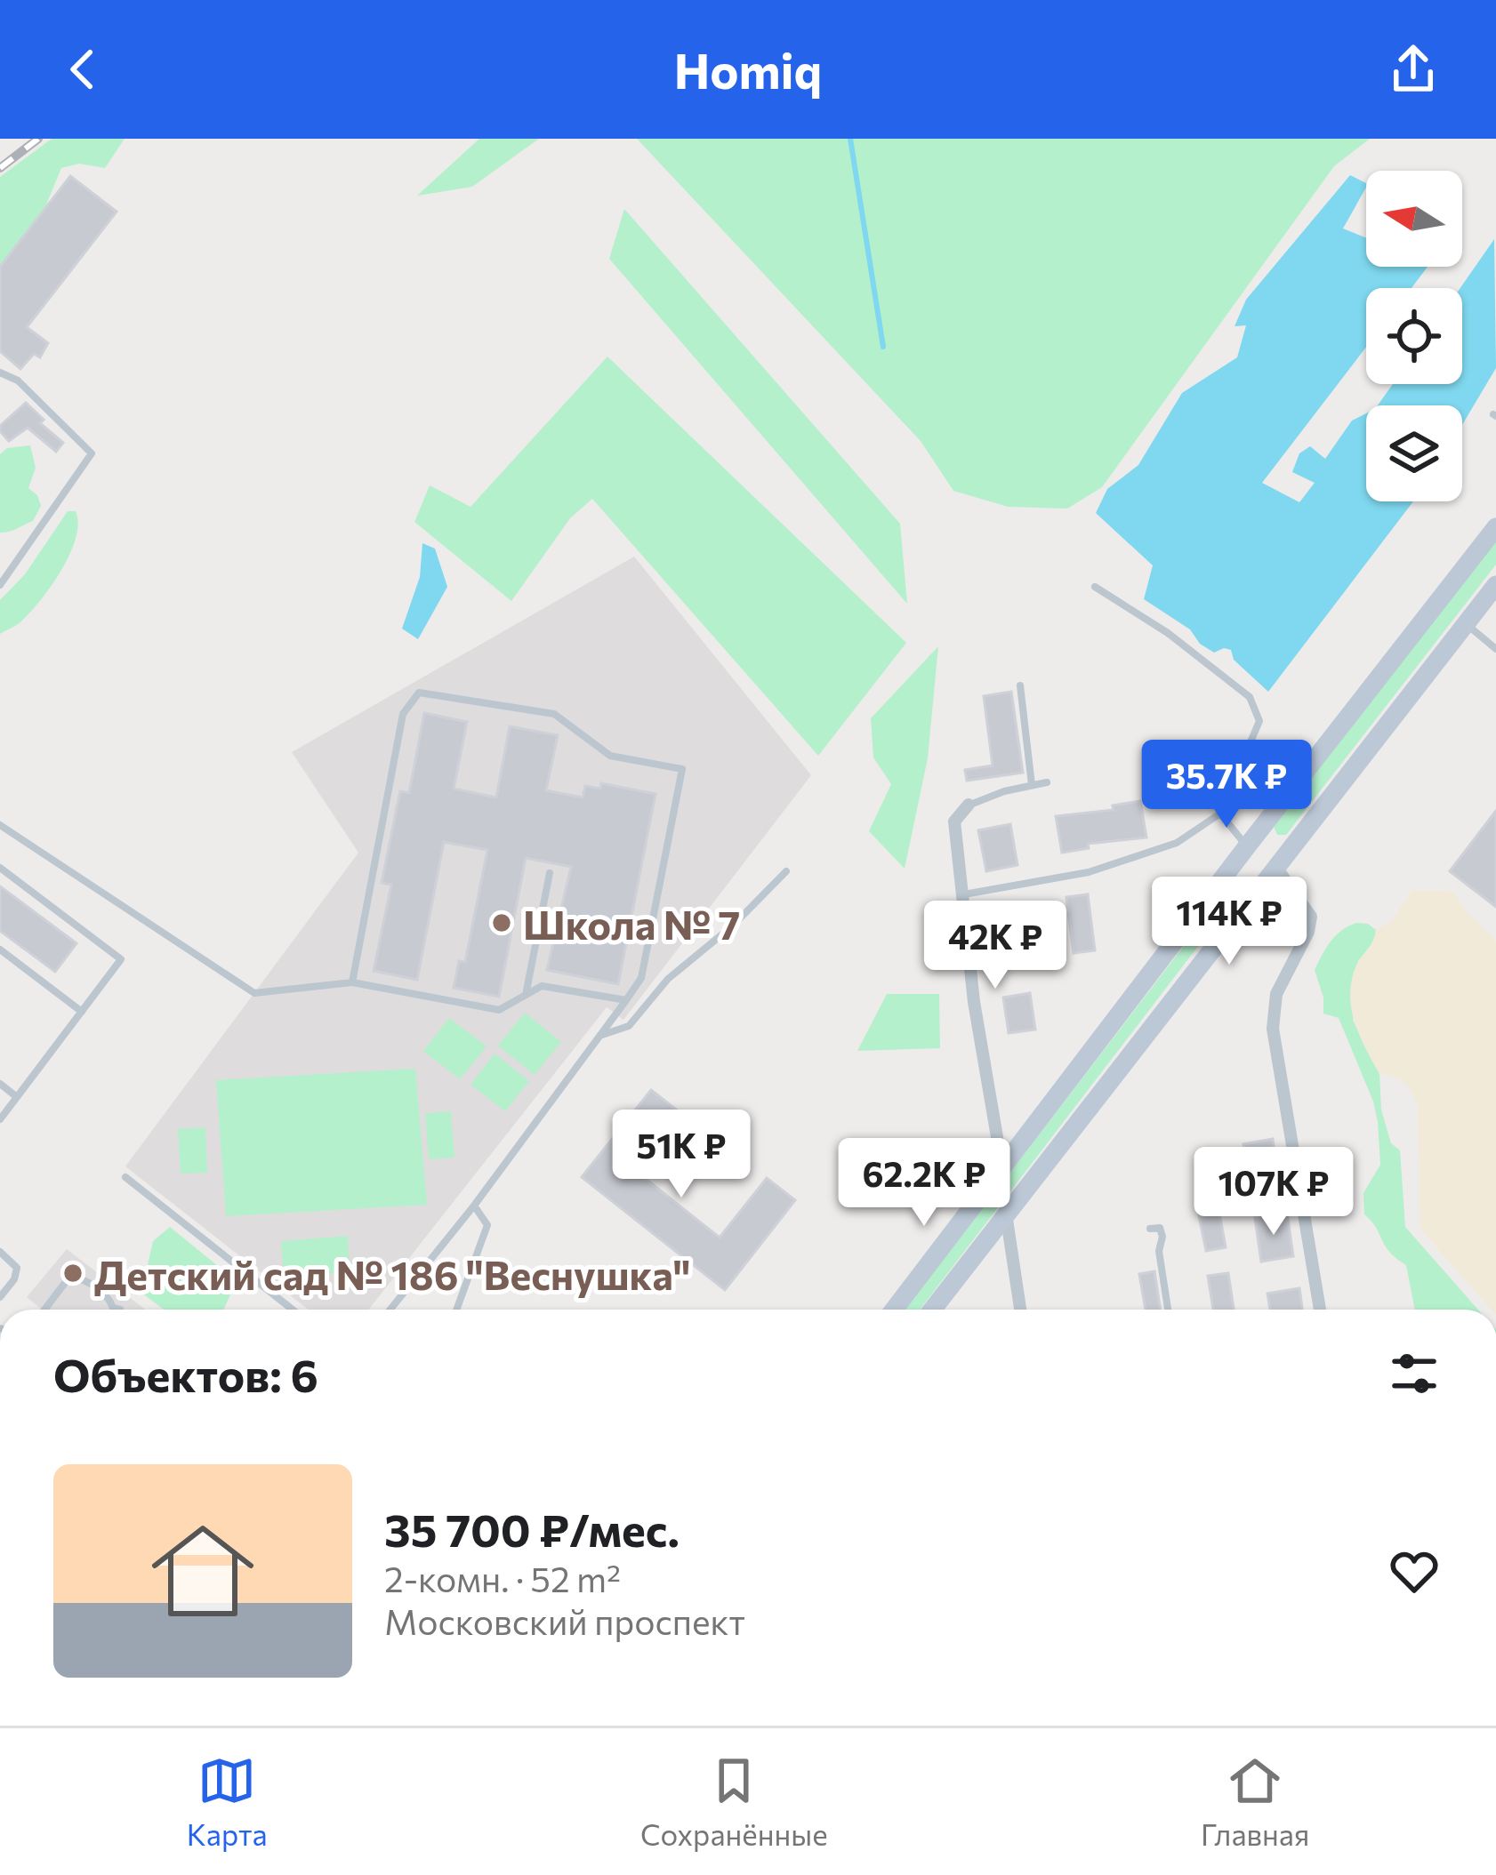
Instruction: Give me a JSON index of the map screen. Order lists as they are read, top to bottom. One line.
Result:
{"places":["Школа № 7","Детский сад № 186 \"Веснушка\""],"north":"left","page":{"header":"Homiq","price":["35.7K ₽","114K ₽","42K ₽","51K ₽","62.2K ₽","107K ₽"],"heading":"Объектов: 6","list":[{"name":"35 700 ₽/мес.","note":"2-комн. · 52 m² · Московский проспект"}],"tabs":["Карта","Сохранённые","Главная"]}}
